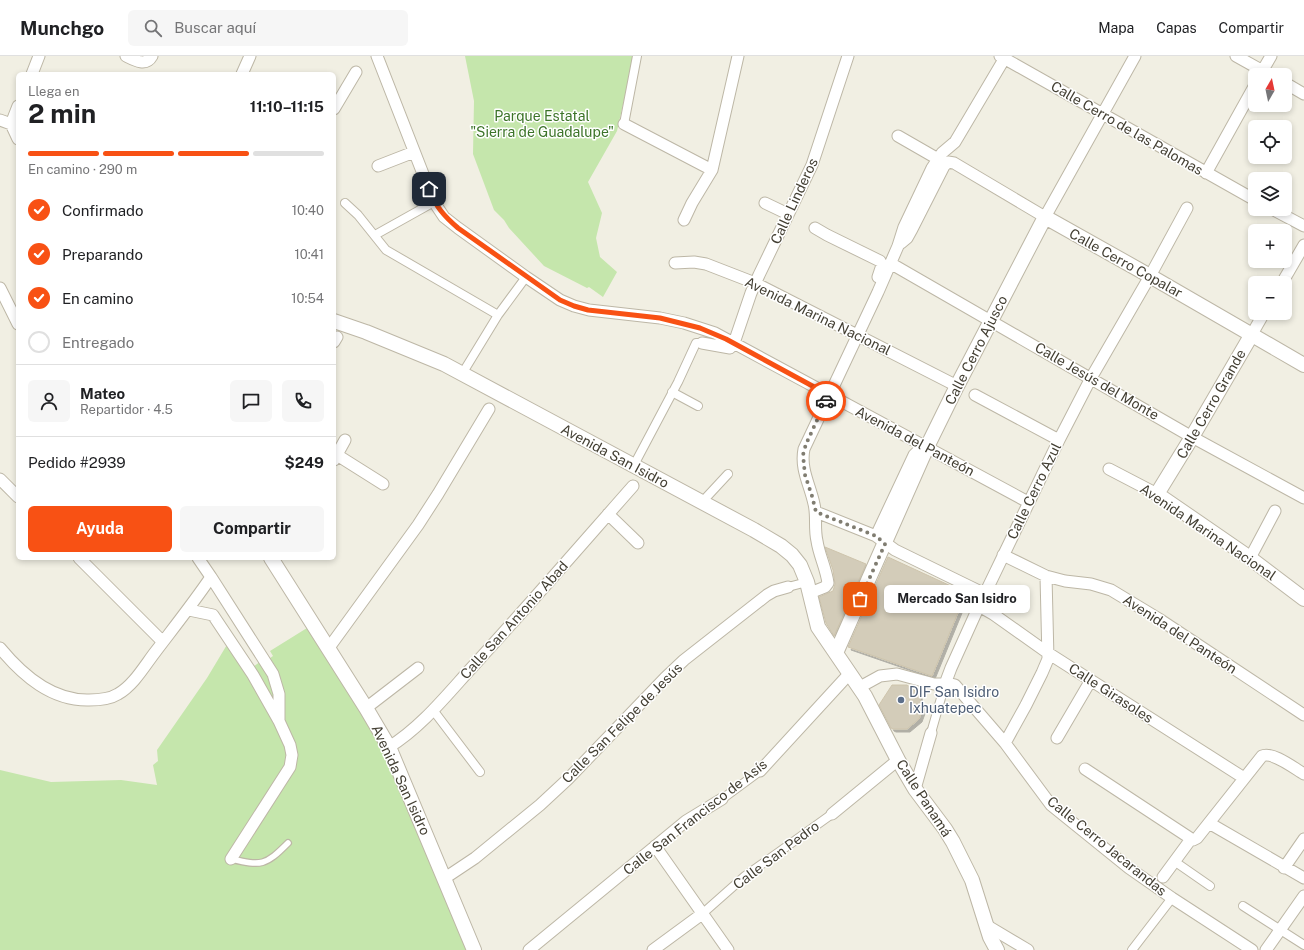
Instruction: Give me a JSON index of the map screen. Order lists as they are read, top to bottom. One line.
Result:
{"streets":{"street":["Calle Cerro de las Palomas","Calle Linderos","Calle Cerro Copalar","Avenida Marina Nacional","Calle Cerro Ajusco","Calle Jesús del Monte","Calle Cerro Grande","Avenida del Panteón","Avenida San Isidro","Calle Cerro Azul","Calle San Antonio Abad","Calle Girasoles","Calle San Felipe de Jesús","Calle Panamá","Calle San Francisco de Asís","Calle Cerro Jacarandas","Calle San Pedro"]},"crossings":[["Calle Cerro de las Palomas","Calle Cerro Ajusco"],["Calle Linderos","Avenida Marina Nacional"],["Calle Linderos","Avenida del Panteón"],["Calle Cerro Copalar","Calle Cerro Ajusco"],["Calle Cerro Copalar","Calle Cerro Grande"],["Calle Cerro Copalar","Calle Cerro Azul"],["Avenida Marina Nacional","Calle Cerro Ajusco"],["Avenida Marina Nacional","Calle Cerro Grande"],["Calle Cerro Ajusco","Calle Jesús del Monte"],["Calle Cerro Ajusco","Avenida del Panteón"],["Calle Cerro Ajusco","Avenida San Isidro"],["Calle Cerro Ajusco","Calle Panamá"],["Calle Jesús del Monte","Calle Cerro Grande"],["Calle Jesús del Monte","Calle Cerro Azul"],["Avenida del Panteón","Calle Cerro Azul"],["Avenida San Isidro","Calle San Antonio Abad"],["Avenida San Isidro","Calle San Felipe de Jesús"],["Avenida San Isidro","Calle Panamá"],["Calle Cerro Azul","Calle Girasoles"],["Calle Cerro Azul","Calle Panamá"],["Calle Cerro Azul","Calle Cerro Jacarandas"],["Calle Panamá","Calle San Francisco de Asís"],["Calle Panamá","Calle Cerro Jacarandas"],["Calle Panamá","Calle San Pedro"]],"parks":["Parque Estatal \"Sierra de Guadalupe\""],"places":["Mercado San Isidro","DIF San Isidro Ixhuatepec"],"north":"top","page":{"header":"Munchgo","search":"Buscar aquí","nav":["Mapa","Capas","Compartir"],"map_buttons":["+","−"],"heading":["2 min","Llega en","11:10–11:15"],"panel":["Mateo","Repartidor · 4.5","Pedido #2939","$249"],"bar":"En camino · 290 m","list":[["Confirmado","10:40"],["Preparando","10:41"],["En camino","10:54"],"Entregado"],"buttons":["Ayuda","Compartir"],"bubble":"Mercado San Isidro"}}
